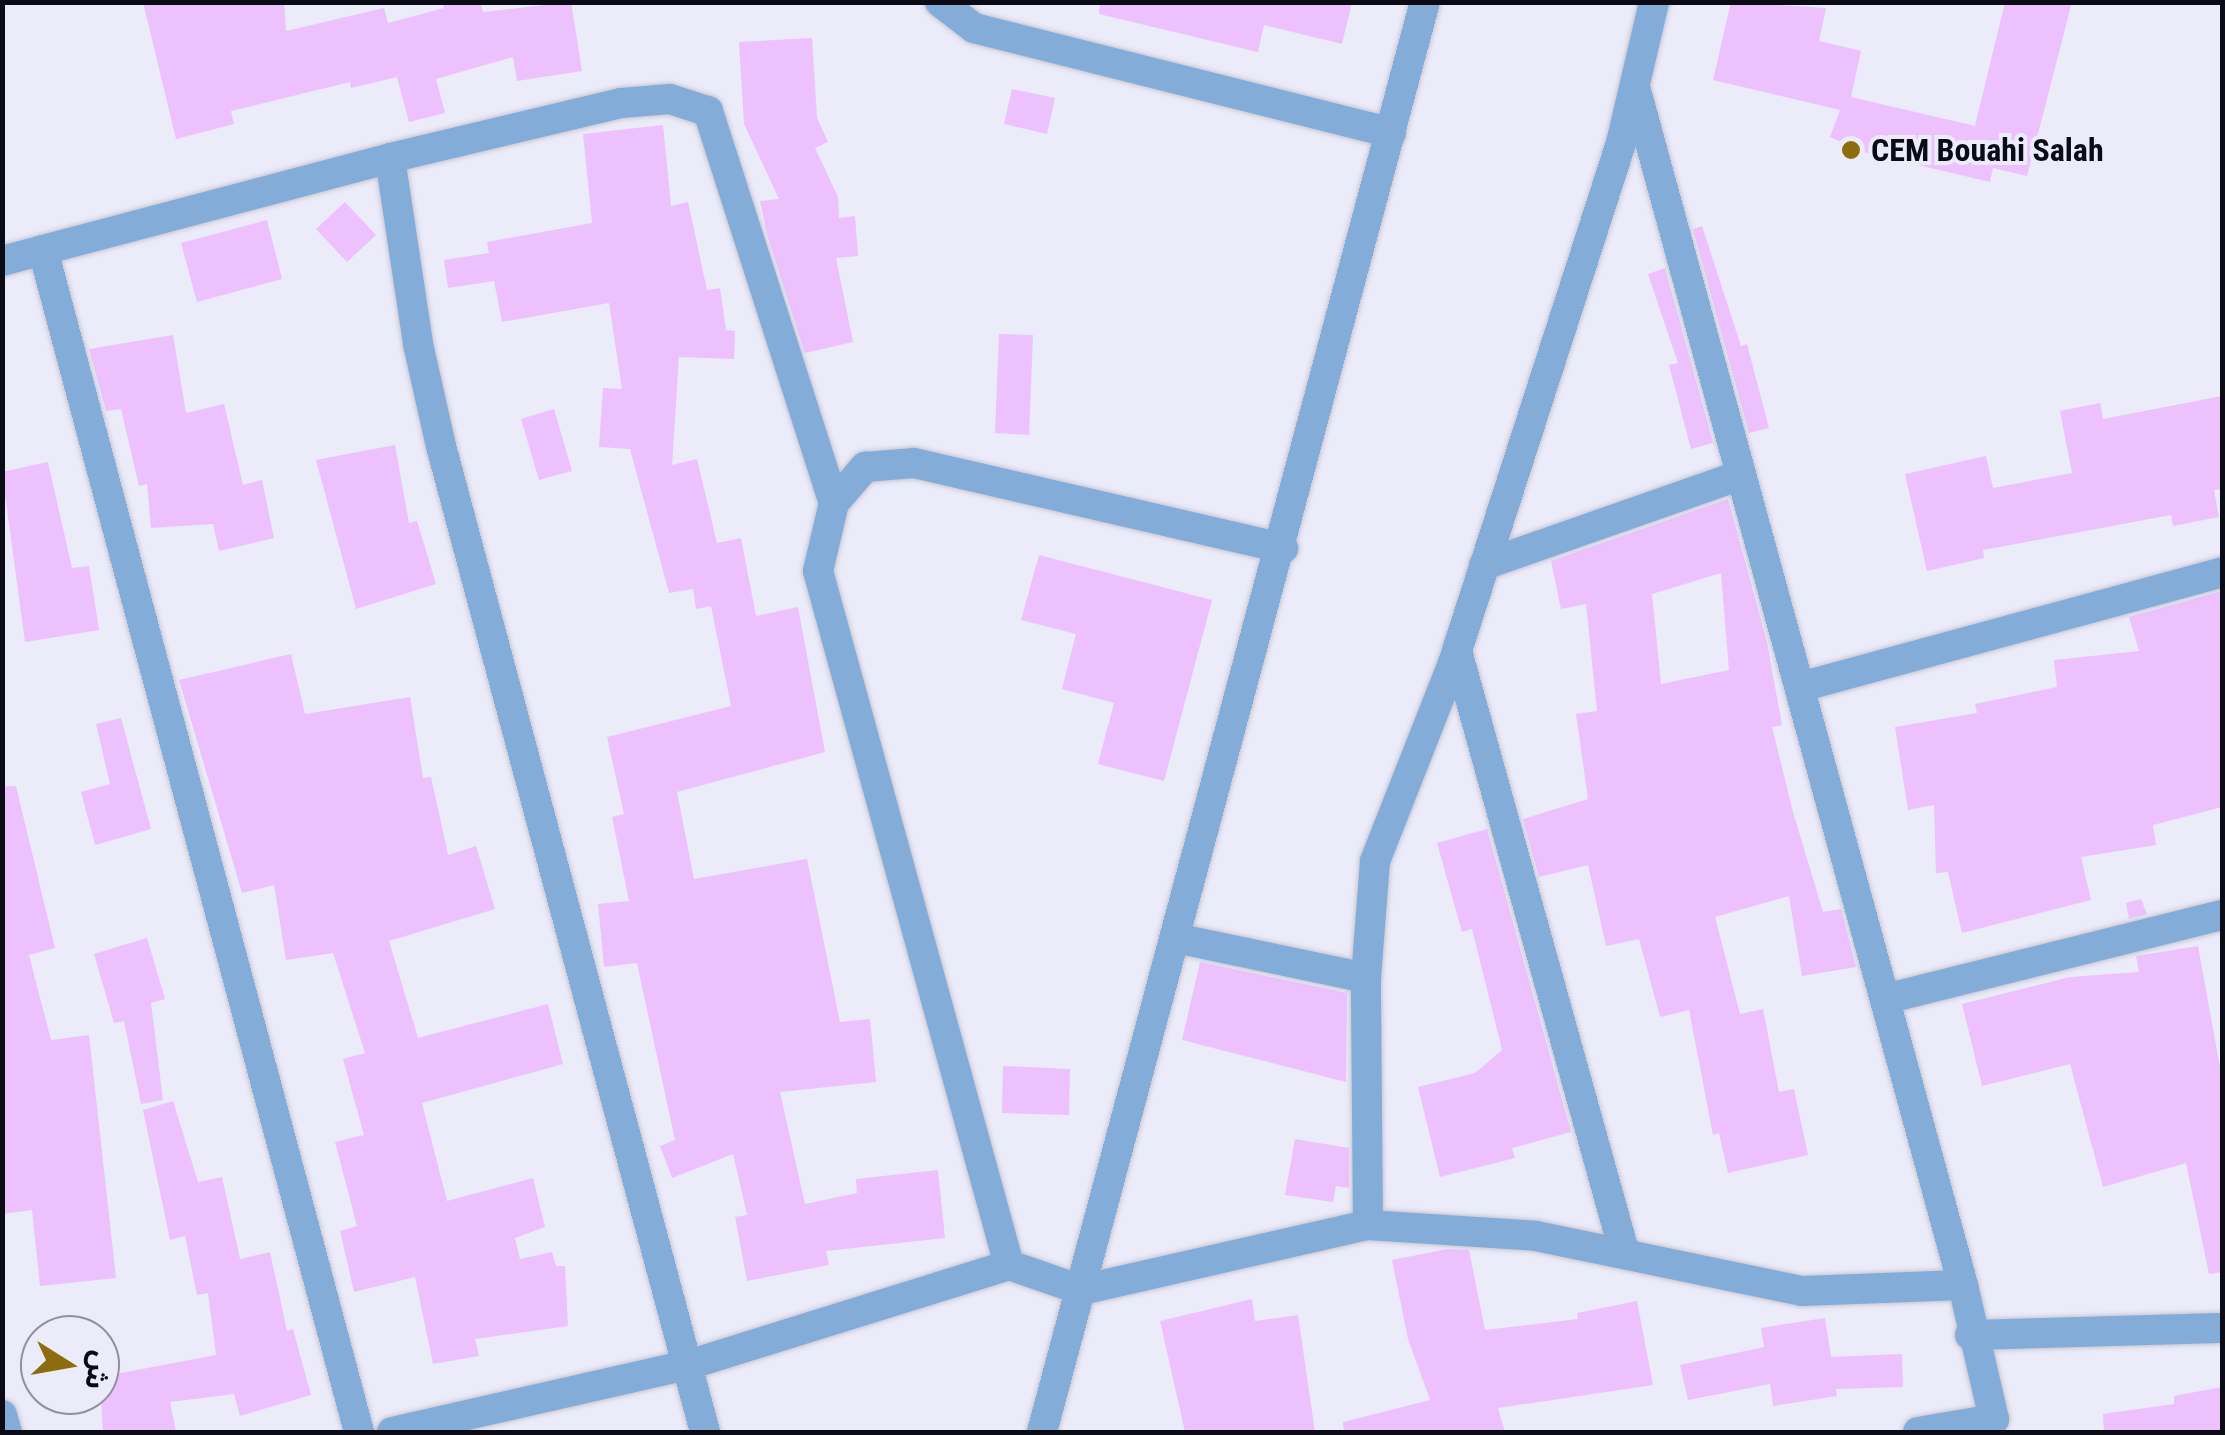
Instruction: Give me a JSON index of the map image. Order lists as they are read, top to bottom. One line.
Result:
{"places":["CEM Bouahi Salah"],"north":"right"}
